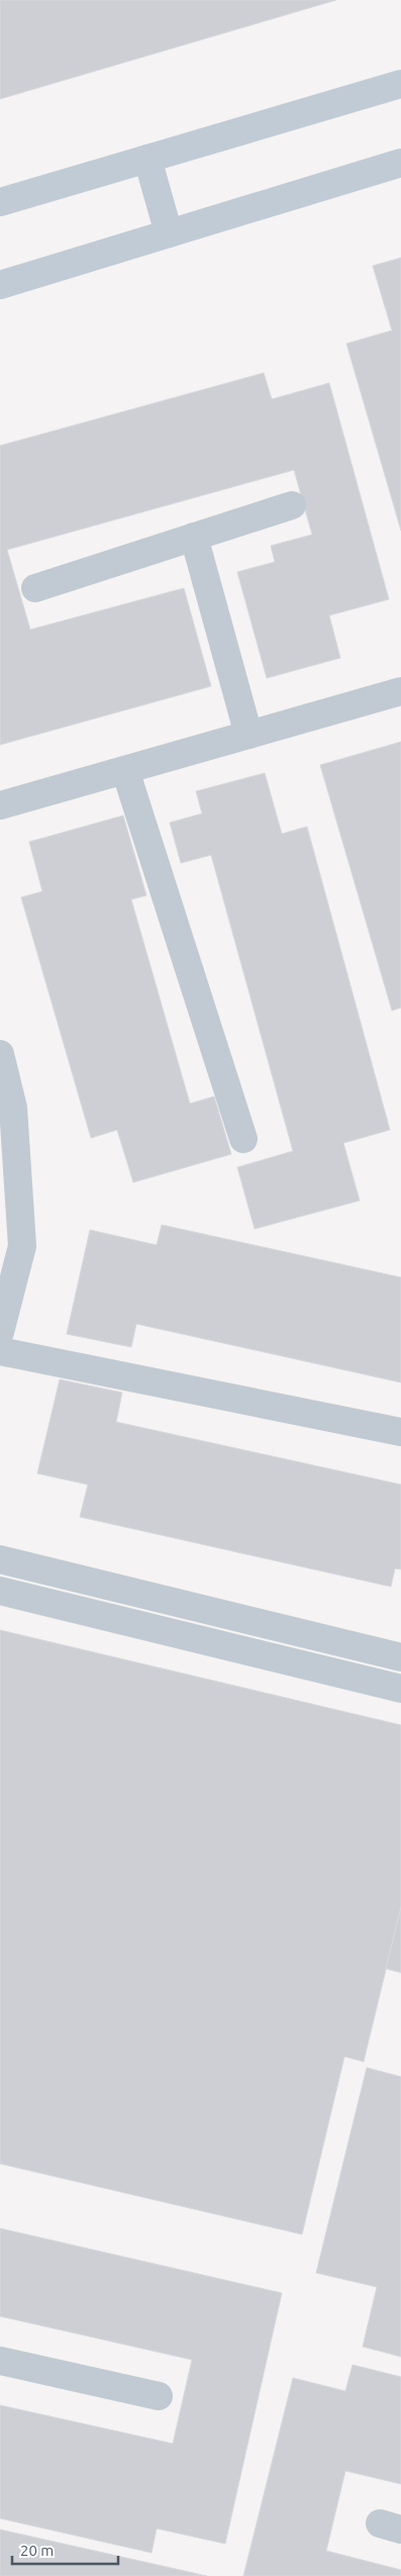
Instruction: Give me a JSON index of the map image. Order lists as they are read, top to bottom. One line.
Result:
{"scale_bar":"20 m"}
